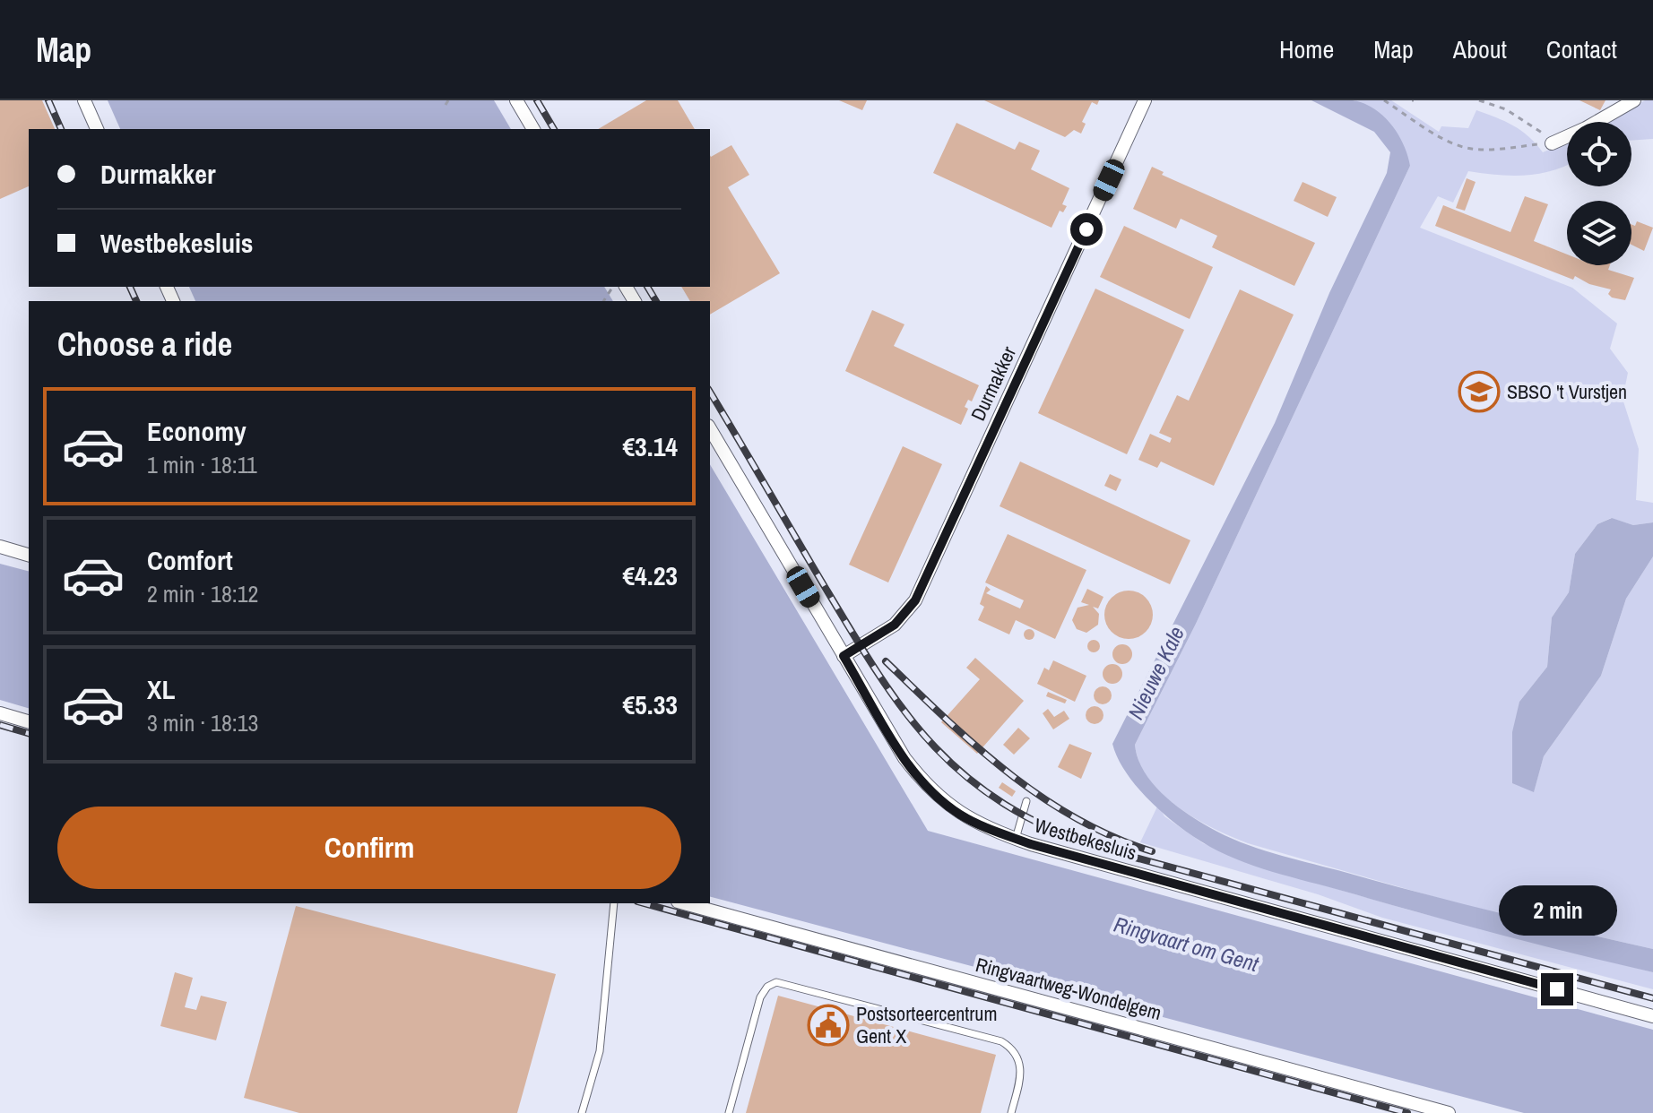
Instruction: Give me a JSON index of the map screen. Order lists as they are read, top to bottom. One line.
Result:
{"streets":{"street":["Durmakker","Westbekesluis","Ringvaartweg-Wondelgem"]},"crossings":[["Durmakker","Westbekesluis"]],"water":["Nieuwe Kale","Ringvaart om Gent"],"places":{"school or university":["SBSO 't Vurstjen"],"public building":["Postsorteercentrum Gent X"]},"page":{"header":"Map","nav":["Home","Map","About","Contact"],"banner":["Durmakker","Westbekesluis"],"heading":"Choose a ride","list":[{"name":"Economy","note":"1 min · 18:11","value":"€3.14"},{"name":"Comfort","note":"2 min · 18:12","value":"€4.23"},{"name":"XL","note":"3 min · 18:13","value":"€5.33"}],"buttons":"Confirm","bubble":"2 min"}}
